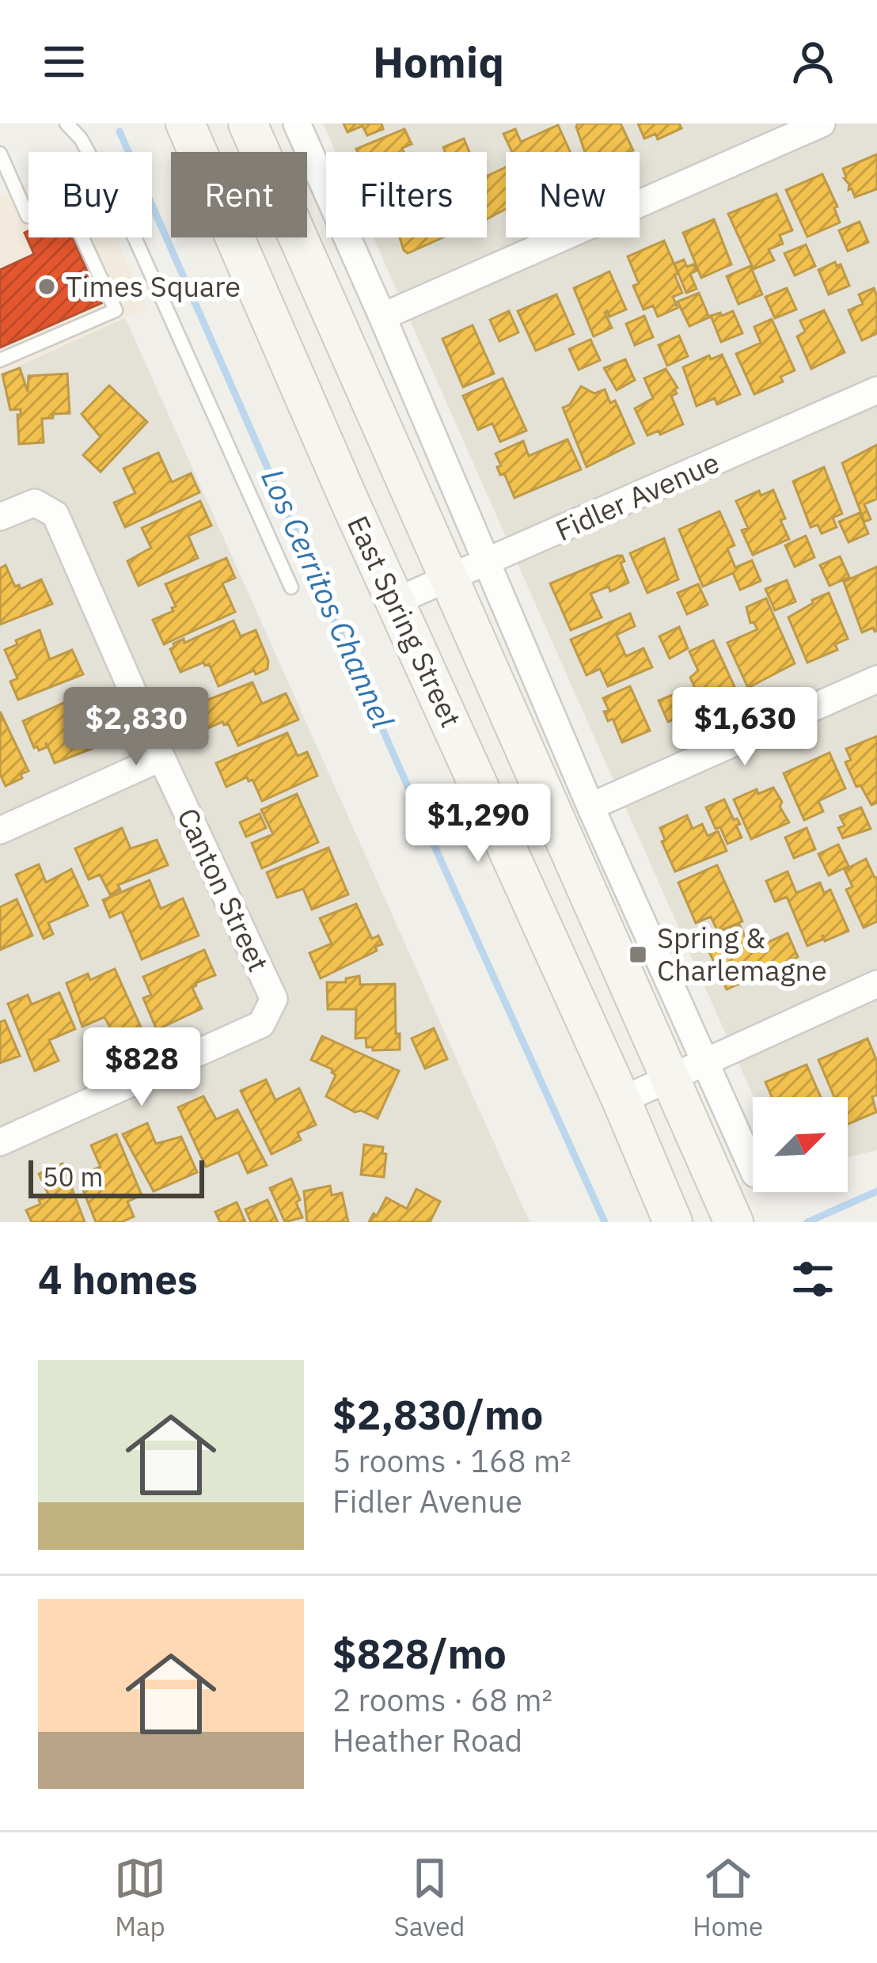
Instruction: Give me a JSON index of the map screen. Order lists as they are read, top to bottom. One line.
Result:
{"streets":{"main road":["East Spring Street"],"street":["Fidler Avenue","Canton Street"]},"crossings":[["Fidler Avenue","East Spring Street"]],"water":["Los Cerritos Channel"],"places":{"other":["Times Square"],"transit":["Spring & Charlemagne"]},"scale_bar":"50 m","north":"top right","page":{"header":"Homiq","chip":["Buy","Rent","Filters","New"],"price":["$2,830","$1,630","$1,290","$828"],"scale":"50 m","heading":"4 homes","list":[{"name":"$2,830/mo","note":"5 rooms · 168 m² · Fidler Avenue"},{"name":"$828/mo","note":"2 rooms · 68 m² · Heather Road"}],"tabs":["Map","Saved","Home"]}}
